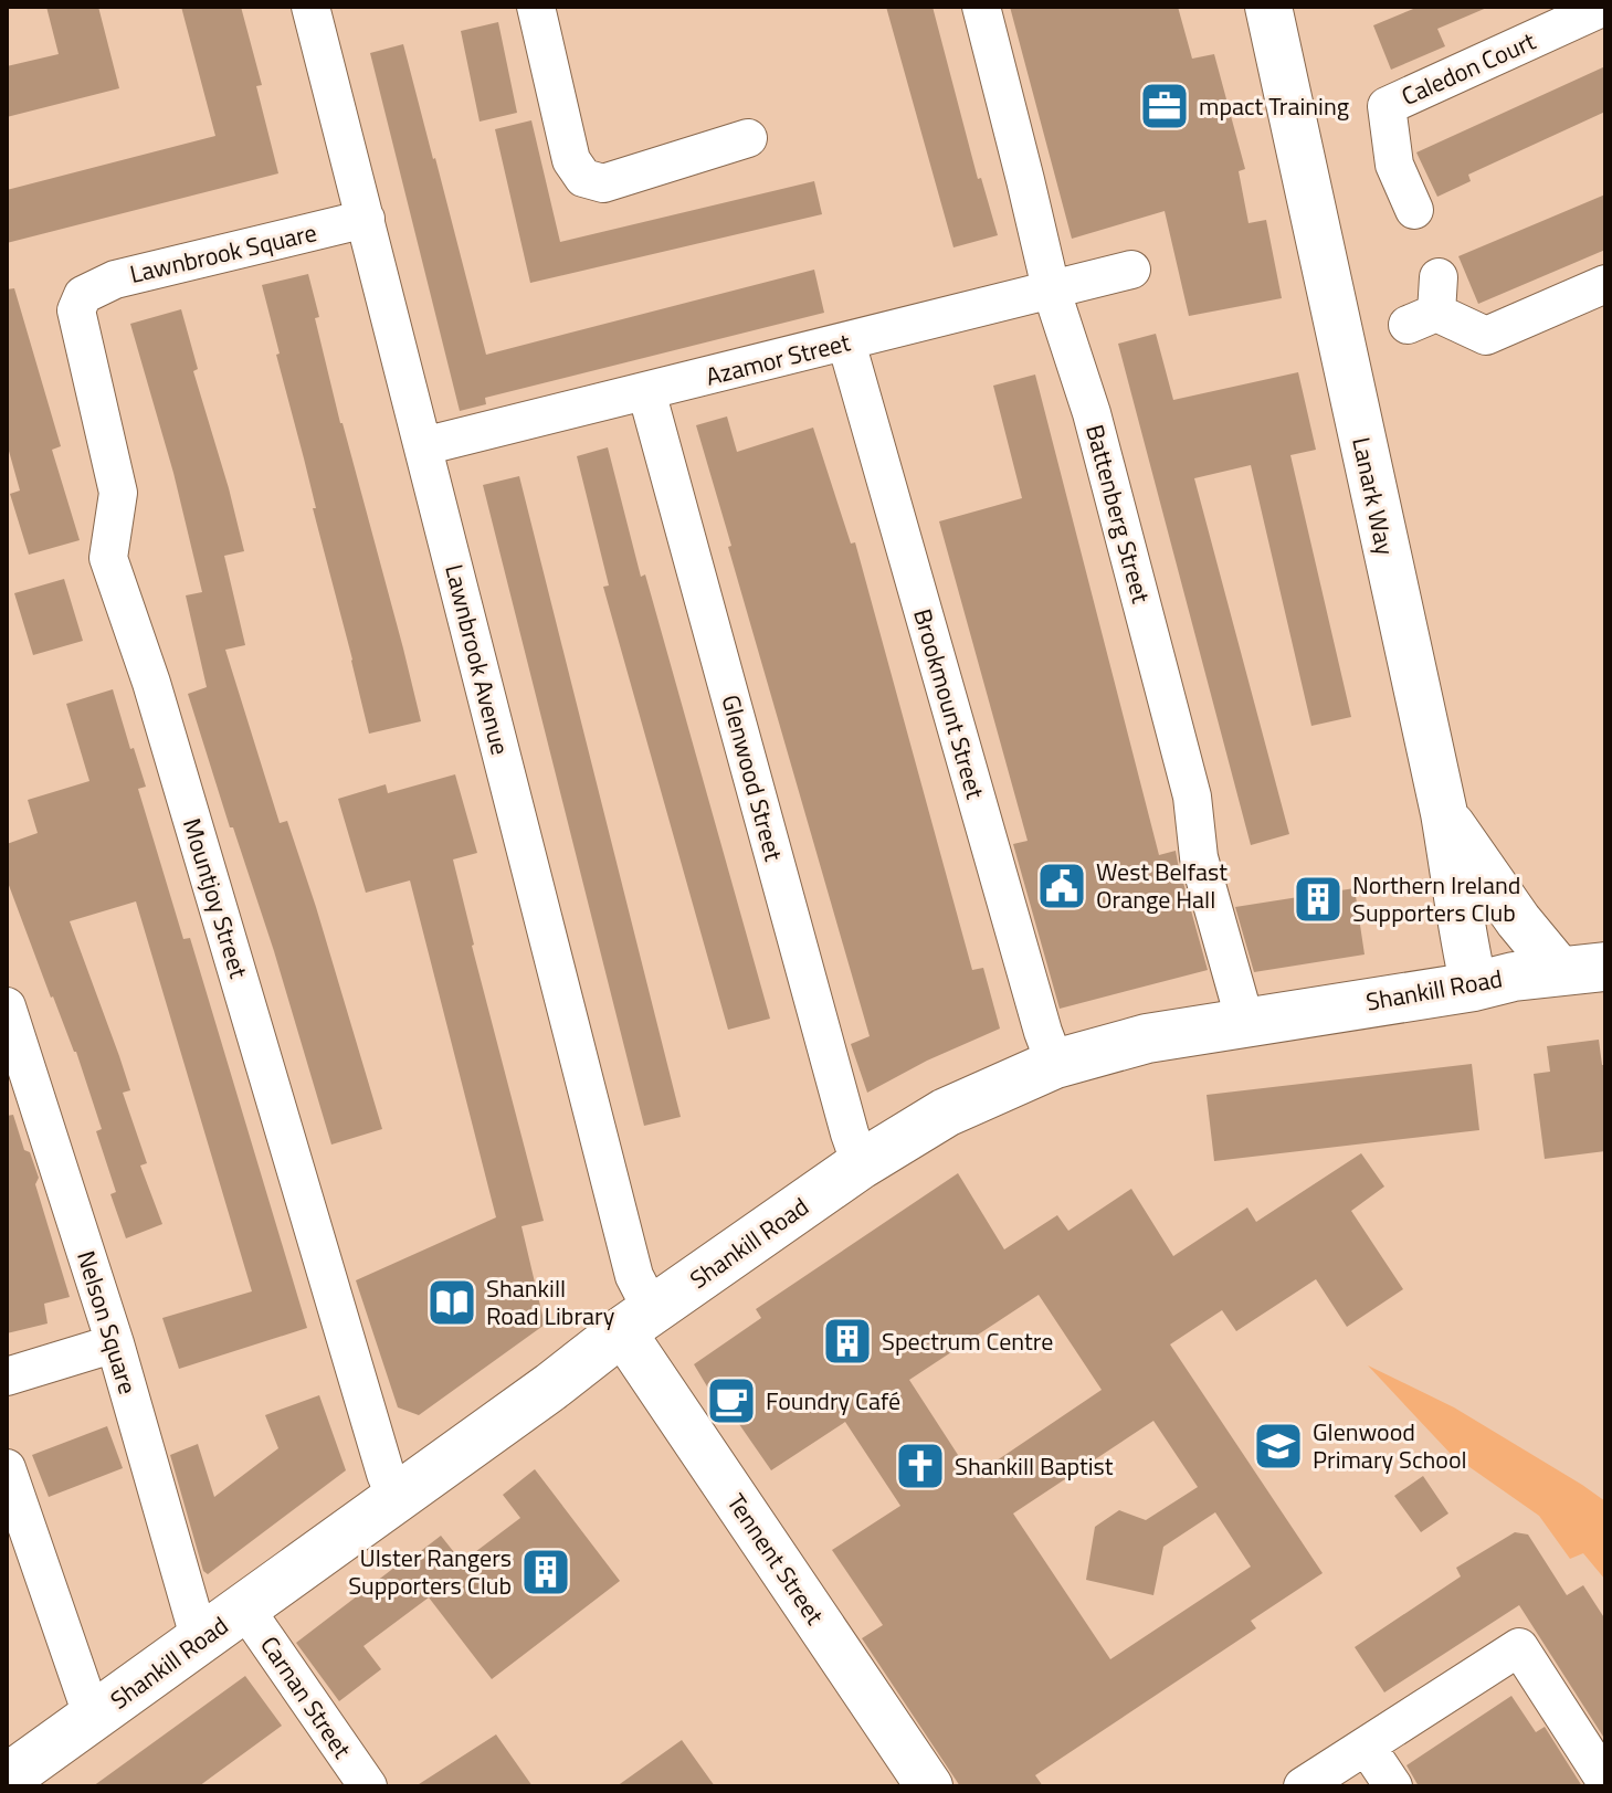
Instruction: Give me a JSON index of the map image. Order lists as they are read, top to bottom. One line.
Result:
{"streets":{"main road":["Shankill Road"],"street":["Caledon Court","Lawnbrook Square","Azamor Street","Lanark Way","Battenberg Street","Lawnbrook Avenue","Brookmount Street","Glenwood Street","Mountjoy Street","Nelson Square","Tennent Street","Carnan Street"]},"crossings":[["Lawnbrook Square","Lawnbrook Avenue"],["Lawnbrook Square","Mountjoy Street"],["Azamor Street","Battenberg Street"],["Azamor Street","Lawnbrook Avenue"],["Azamor Street","Brookmount Street"],["Azamor Street","Glenwood Street"],["Lanark Way","Shankill Road"],["Battenberg Street","Shankill Road"],["Lawnbrook Avenue","Shankill Road"],["Lawnbrook Avenue","Tennent Street"],["Brookmount Street","Shankill Road"],["Glenwood Street","Shankill Road"],["Mountjoy Street","Shankill Road"],["Shankill Road","Nelson Square"],["Shankill Road","Tennent Street"],["Shankill Road","Carnan Street"]],"places":{"office":["mpact Training"],"public building":["West Belfast Orange Hall"],"building":["Northern Ireland Supporters Club","Spectrum Centre","Ulster Rangers Supporters Club"],"library":["Shankill Road Library"],"cafe":["Foundry Café"],"school or university":["Glenwood Primary School"],"church":["Shankill Baptist"]}}
